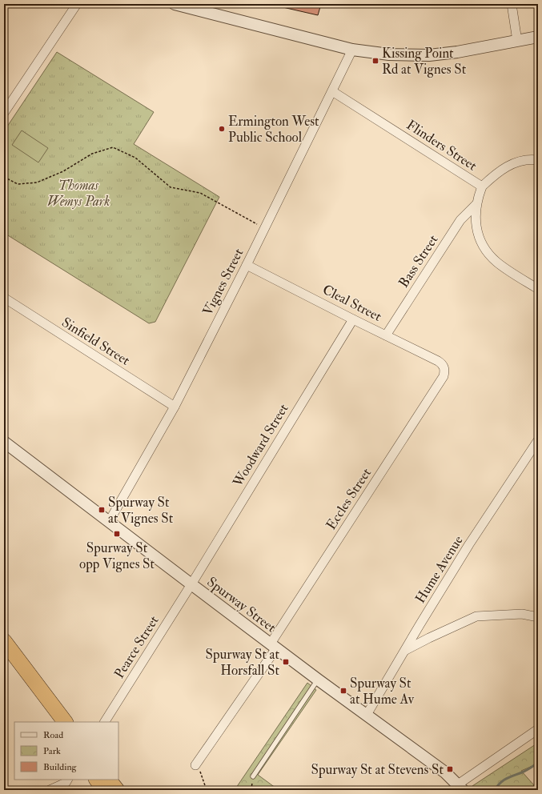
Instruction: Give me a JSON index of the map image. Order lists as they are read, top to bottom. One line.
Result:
{"streets":{"street":["Flinders Street","Bass Street","Vignes Street","Cleal Street","Sinfield Street","Woodward Street","Eccles Street","Hume Avenue","Spurway Street","Pearce Street"]},"crossings":[["Flinders Street","Vignes Street"],["Bass Street","Cleal Street"],["Vignes Street","Cleal Street"],["Vignes Street","Sinfield Street"],["Vignes Street","Spurway Street"],["Cleal Street","Woodward Street"],["Cleal Street","Eccles Street"],["Woodward Street","Spurway Street"],["Woodward Street","Pearce Street"],["Eccles Street","Spurway Street"],["Hume Avenue","Spurway Street"],["Spurway Street","Pearce Street"]],"parks":["Thomas Wemys Park"],"places":{"transit":["Kissing Point Rd at Vignes St","Spurway St at Vignes St","Spurway St opp Vignes St","Spurway St at Horsfall St","Spurway St at Hume Av","Spurway St at Stevens St"],"other":["Ermington West Public School"]},"legend":["Road","Park","Building"]}
